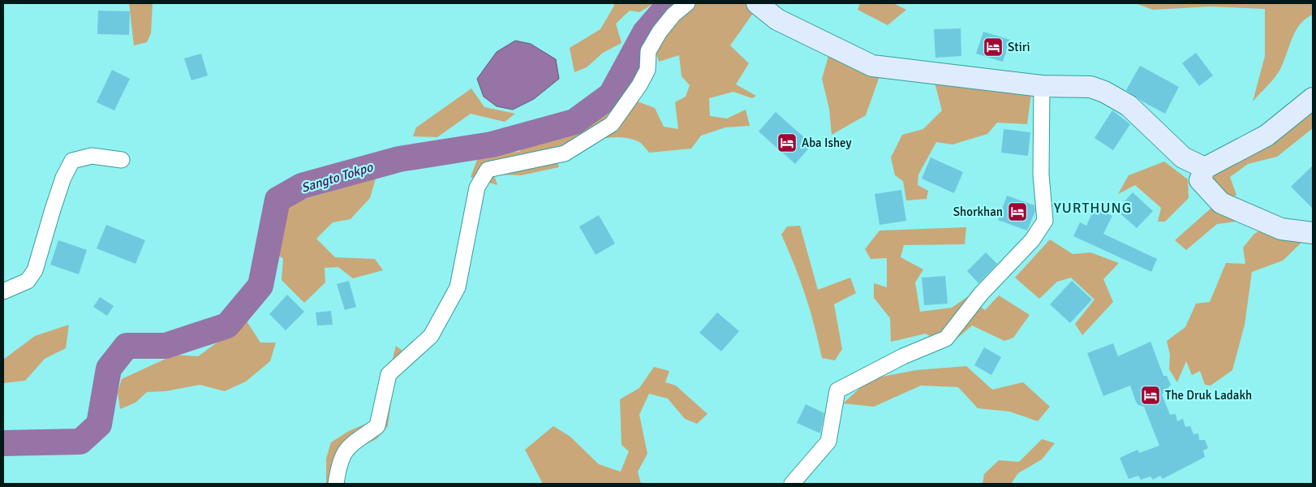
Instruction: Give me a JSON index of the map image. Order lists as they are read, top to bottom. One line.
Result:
{"districts":["YURTHUNG"],"water":["Sangto Tokpo"],"places":{"hotel":["Stiri","Aba Ishey","Shorkhan","The Druk Ladakh"]}}
